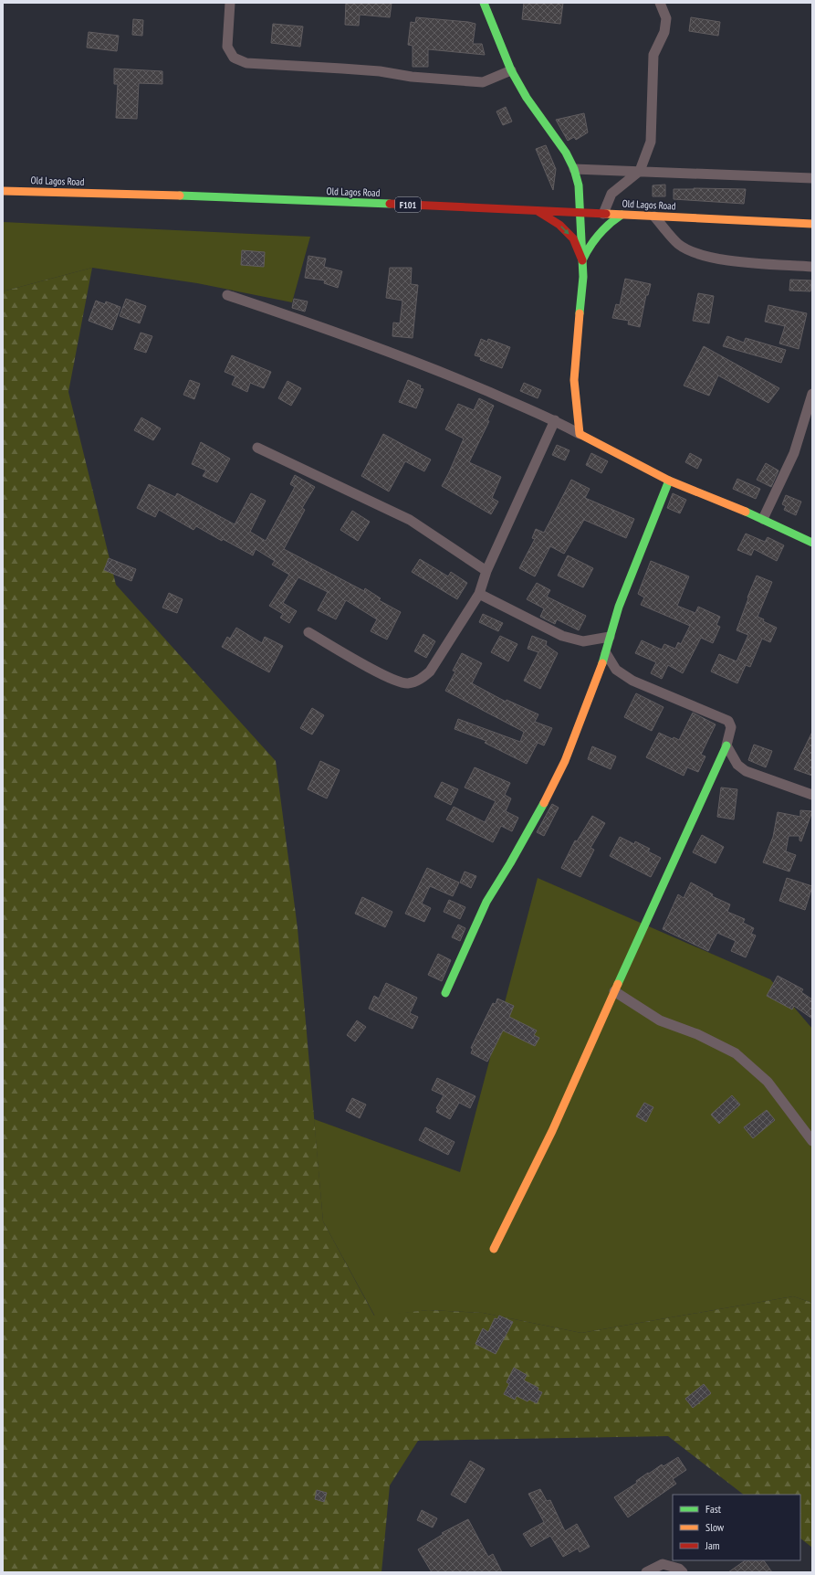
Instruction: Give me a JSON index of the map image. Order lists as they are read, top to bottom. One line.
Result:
{"streets":{"street":["Old Lagos Road","F101"]},"legend":["Fast","Slow","Jam"]}
